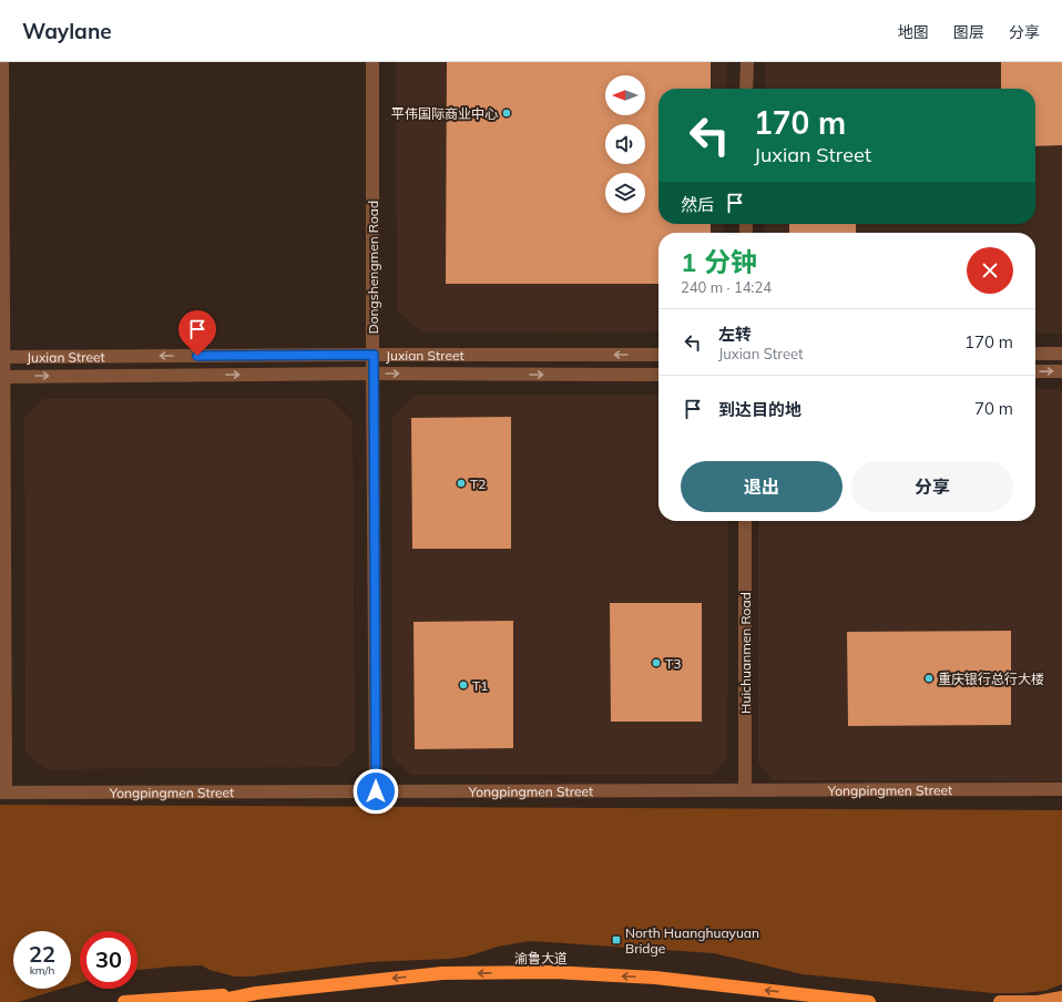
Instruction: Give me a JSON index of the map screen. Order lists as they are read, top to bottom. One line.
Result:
{"streets":{"highway":["渝鲁大道"],"street":["Dongshengmen Road","Juxian Street","Huichuanmen Road","Yongpingmen Street"]},"crossings":[["Dongshengmen Road","Juxian Street"],["Dongshengmen Road","Yongpingmen Street"],["Huichuanmen Road","Yongpingmen Street"]],"one_way":["渝鲁大道"],"places":{"other":["平伟国际商业中心","T2","T3","重庆银行总行大楼","T1"],"transit":["North Huanghuayuan Bridge"]},"north":"left","page":{"header":"Waylane","nav":["地图","图层","分享"],"turn":["170 m","Juxian Street"],"then":"然后","heading":["1 分钟","240 m · 14:24"],"list":[{"name":"左转","note":"Juxian Street","value":"170 m"},{"name":"到达目的地","value":"70 m"}],"buttons":["退出","分享"],"speed":"22 km/h","limit":"30"}}
